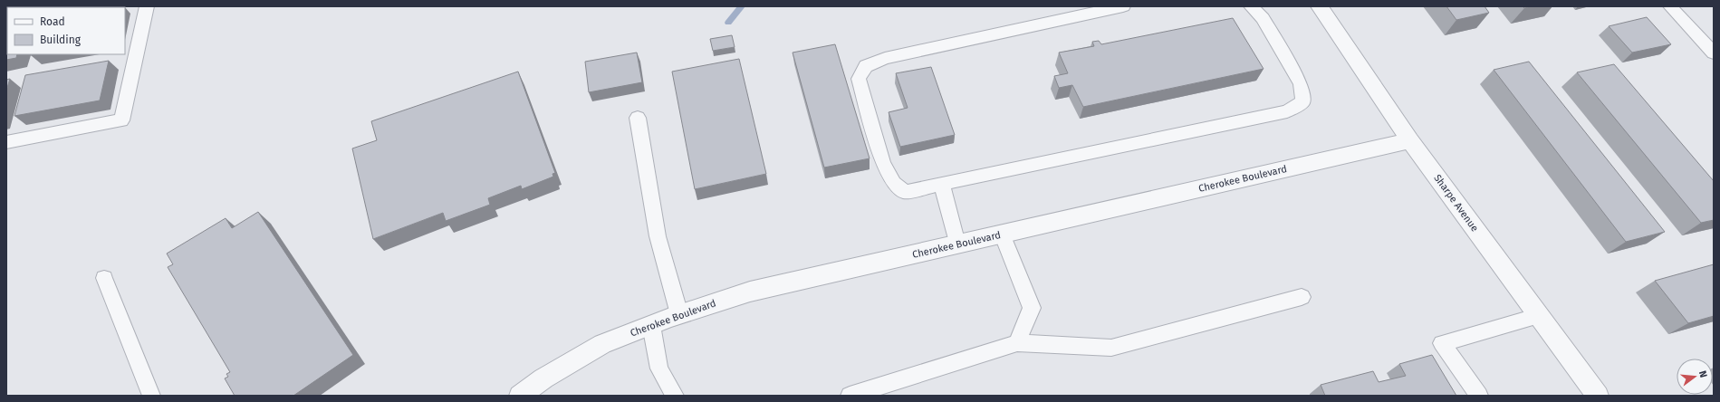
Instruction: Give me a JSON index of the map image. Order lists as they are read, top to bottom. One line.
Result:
{"streets":{"street":["Cherokee Boulevard","Sharpe Avenue"]},"crossings":[["Cherokee Boulevard","Sharpe Avenue"]],"legend":["Road","Building"],"north":"right"}
